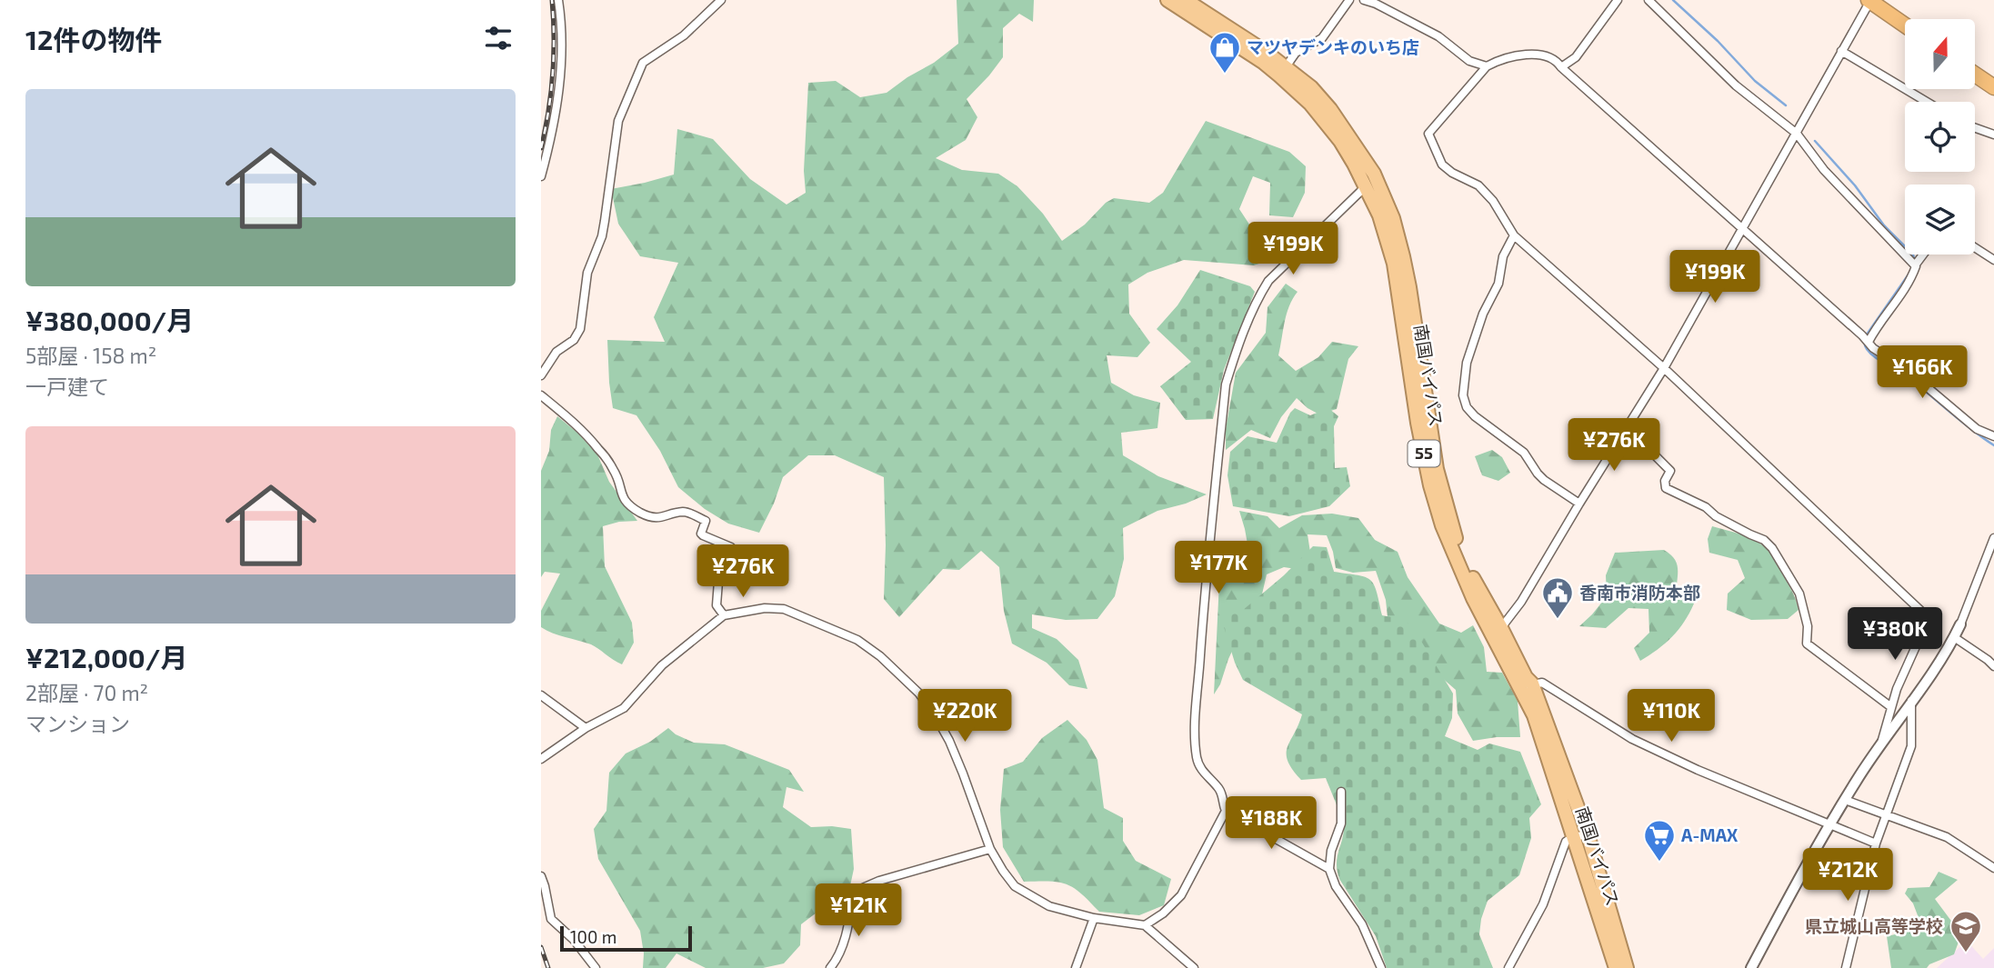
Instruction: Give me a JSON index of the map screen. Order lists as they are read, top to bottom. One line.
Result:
{"streets":{"highway":["南国バイパス","55"]},"places":{"shop":["マツヤデンキのいち店"],"public building":["香南市消防本部"],"supermarket":["A-MAX"],"school or university":["県立城山高等学校"]},"scale_bar":"100 m","north":"top","page":{"heading":"12件の物件","list":[{"name":"¥380,000/月","note":"5部屋 · 158 m² · 一戸建て"},{"name":"¥212,000/月","note":"2部屋 · 70 m² · マンション"}],"price":["¥199K","¥199K","¥166K","¥276K","¥177K","¥276K","¥380K","¥220K","¥110K","¥188K","¥212K","¥121K"],"scale":"100 m"}}
